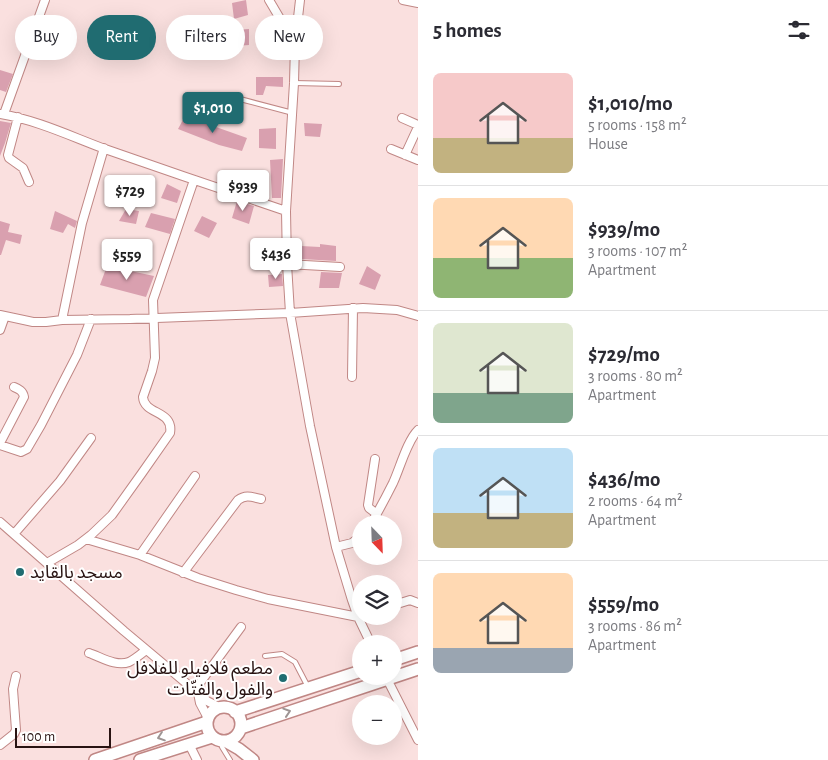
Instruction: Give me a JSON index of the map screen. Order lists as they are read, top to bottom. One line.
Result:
{"places":["مسجد بالقايد","مطعم فلافيلو للفلافل والفول والفتّات"],"scale_bar":"100 m","north":"bottom right","page":{"heading":"5 homes","chip":["Buy","Rent","Filters","New"],"list":[{"name":"$1,010/mo","note":"5 rooms · 158 m² · House"},{"name":"$939/mo","note":"3 rooms · 107 m² · Apartment"},{"name":"$729/mo","note":"3 rooms · 80 m² · Apartment"},{"name":"$436/mo","note":"2 rooms · 64 m² · Apartment"},{"name":"$559/mo","note":"3 rooms · 86 m² · Apartment"}],"price":["$1,010","$939","$729","$436","$559"],"map_buttons":["+","−"],"scale":"100 m"}}
